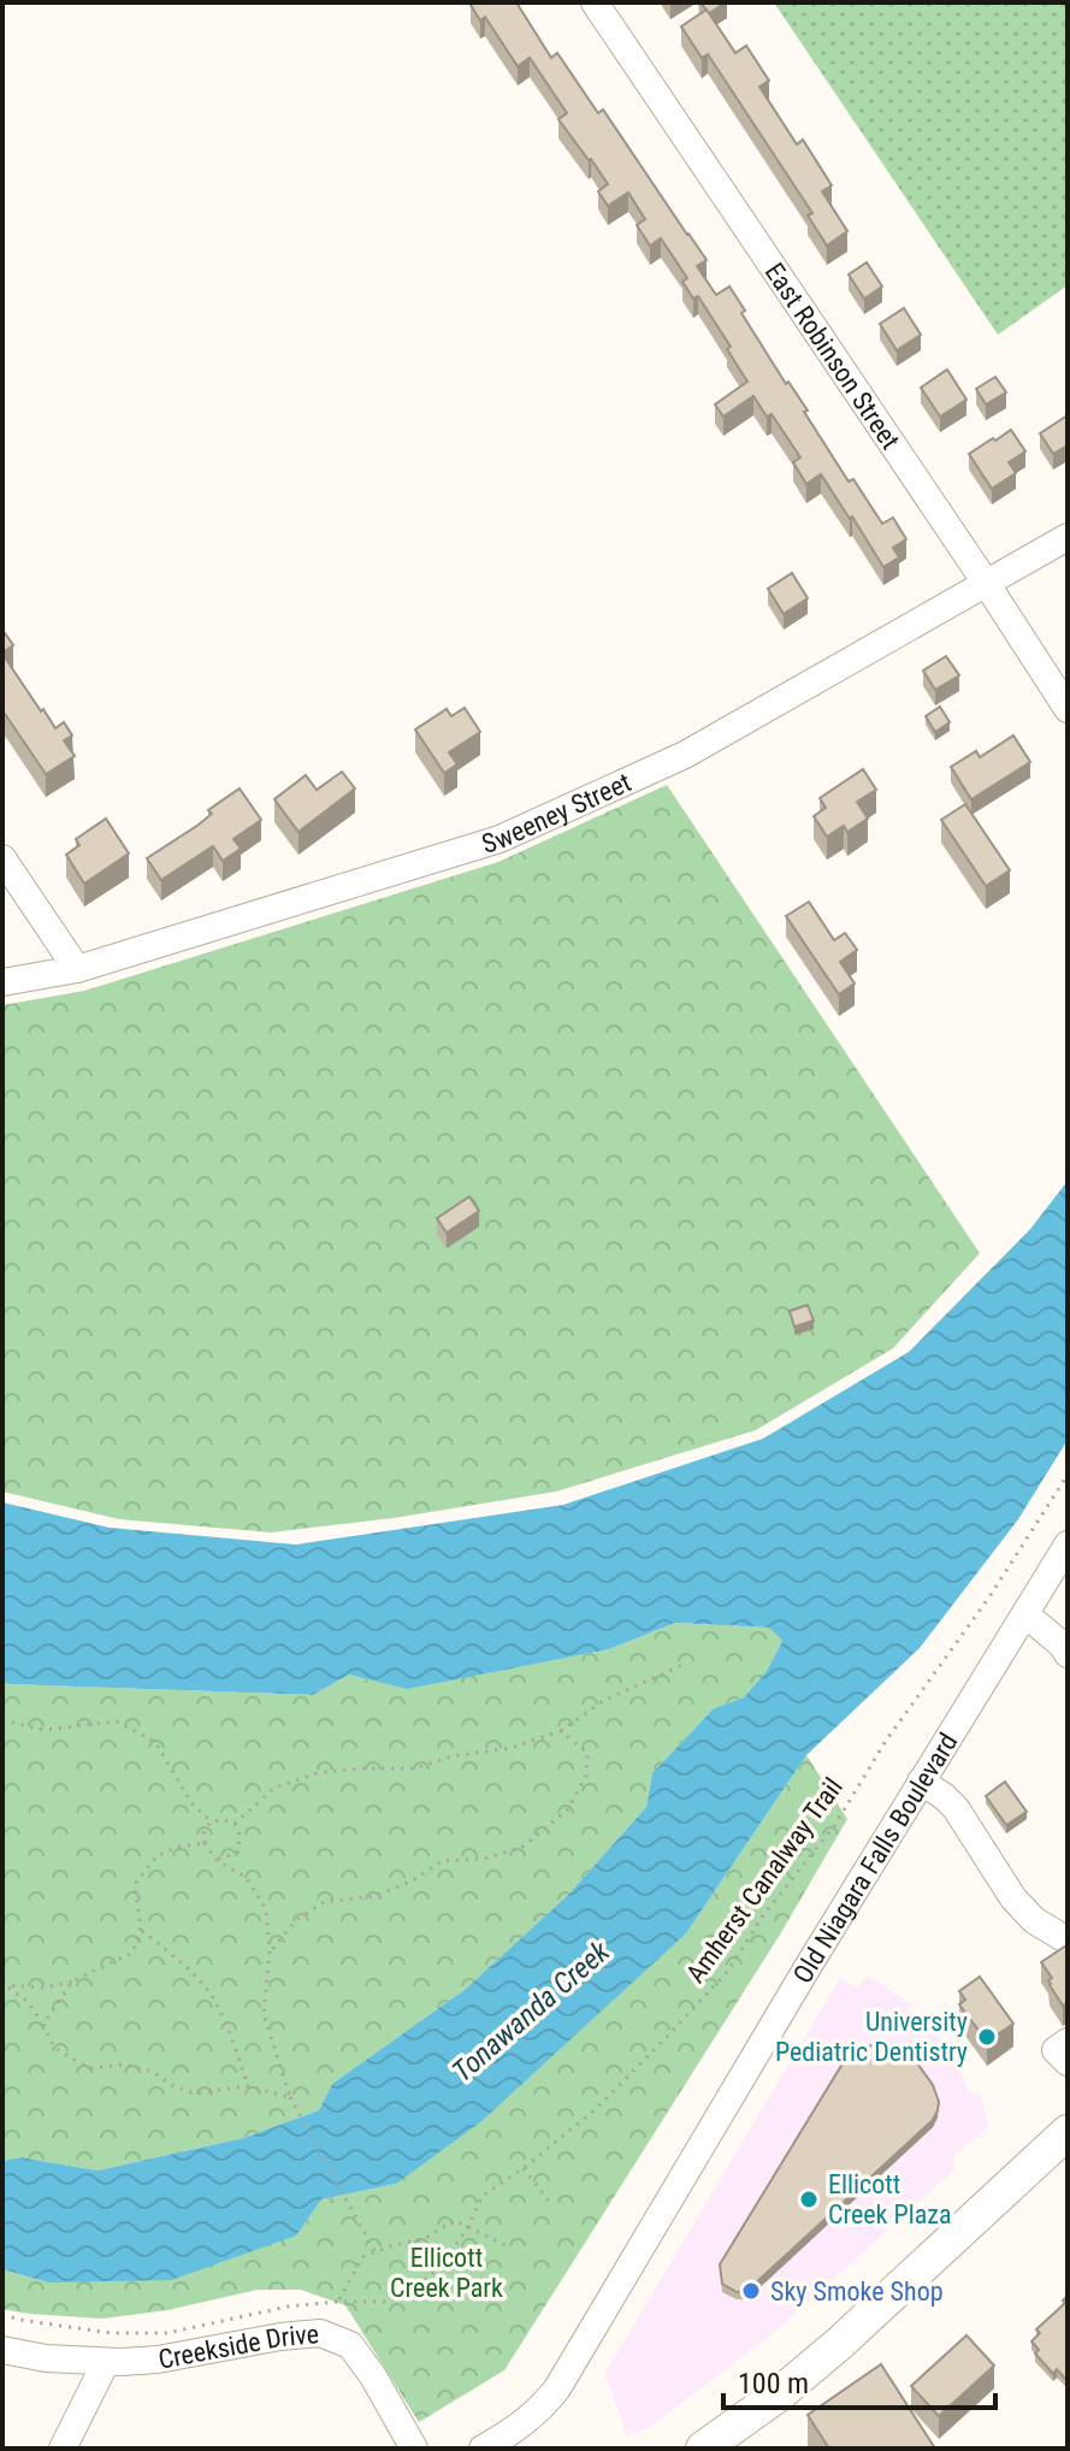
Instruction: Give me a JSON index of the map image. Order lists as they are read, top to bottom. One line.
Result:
{"streets":{"street":["East Robinson Street","Sweeney Street","Old Niagara Falls Boulevard","Creekside Drive"],"path":["Amherst Canalway Trail"]},"crossings":[["East Robinson Street","Sweeney Street"]],"water":["Tonawanda Creek"],"parks":["Ellicott Creek Park"],"places":["University Pediatric Dentistry","Ellicott Creek Plaza","Sky Smoke Shop"],"scale_bar":"100 m"}
